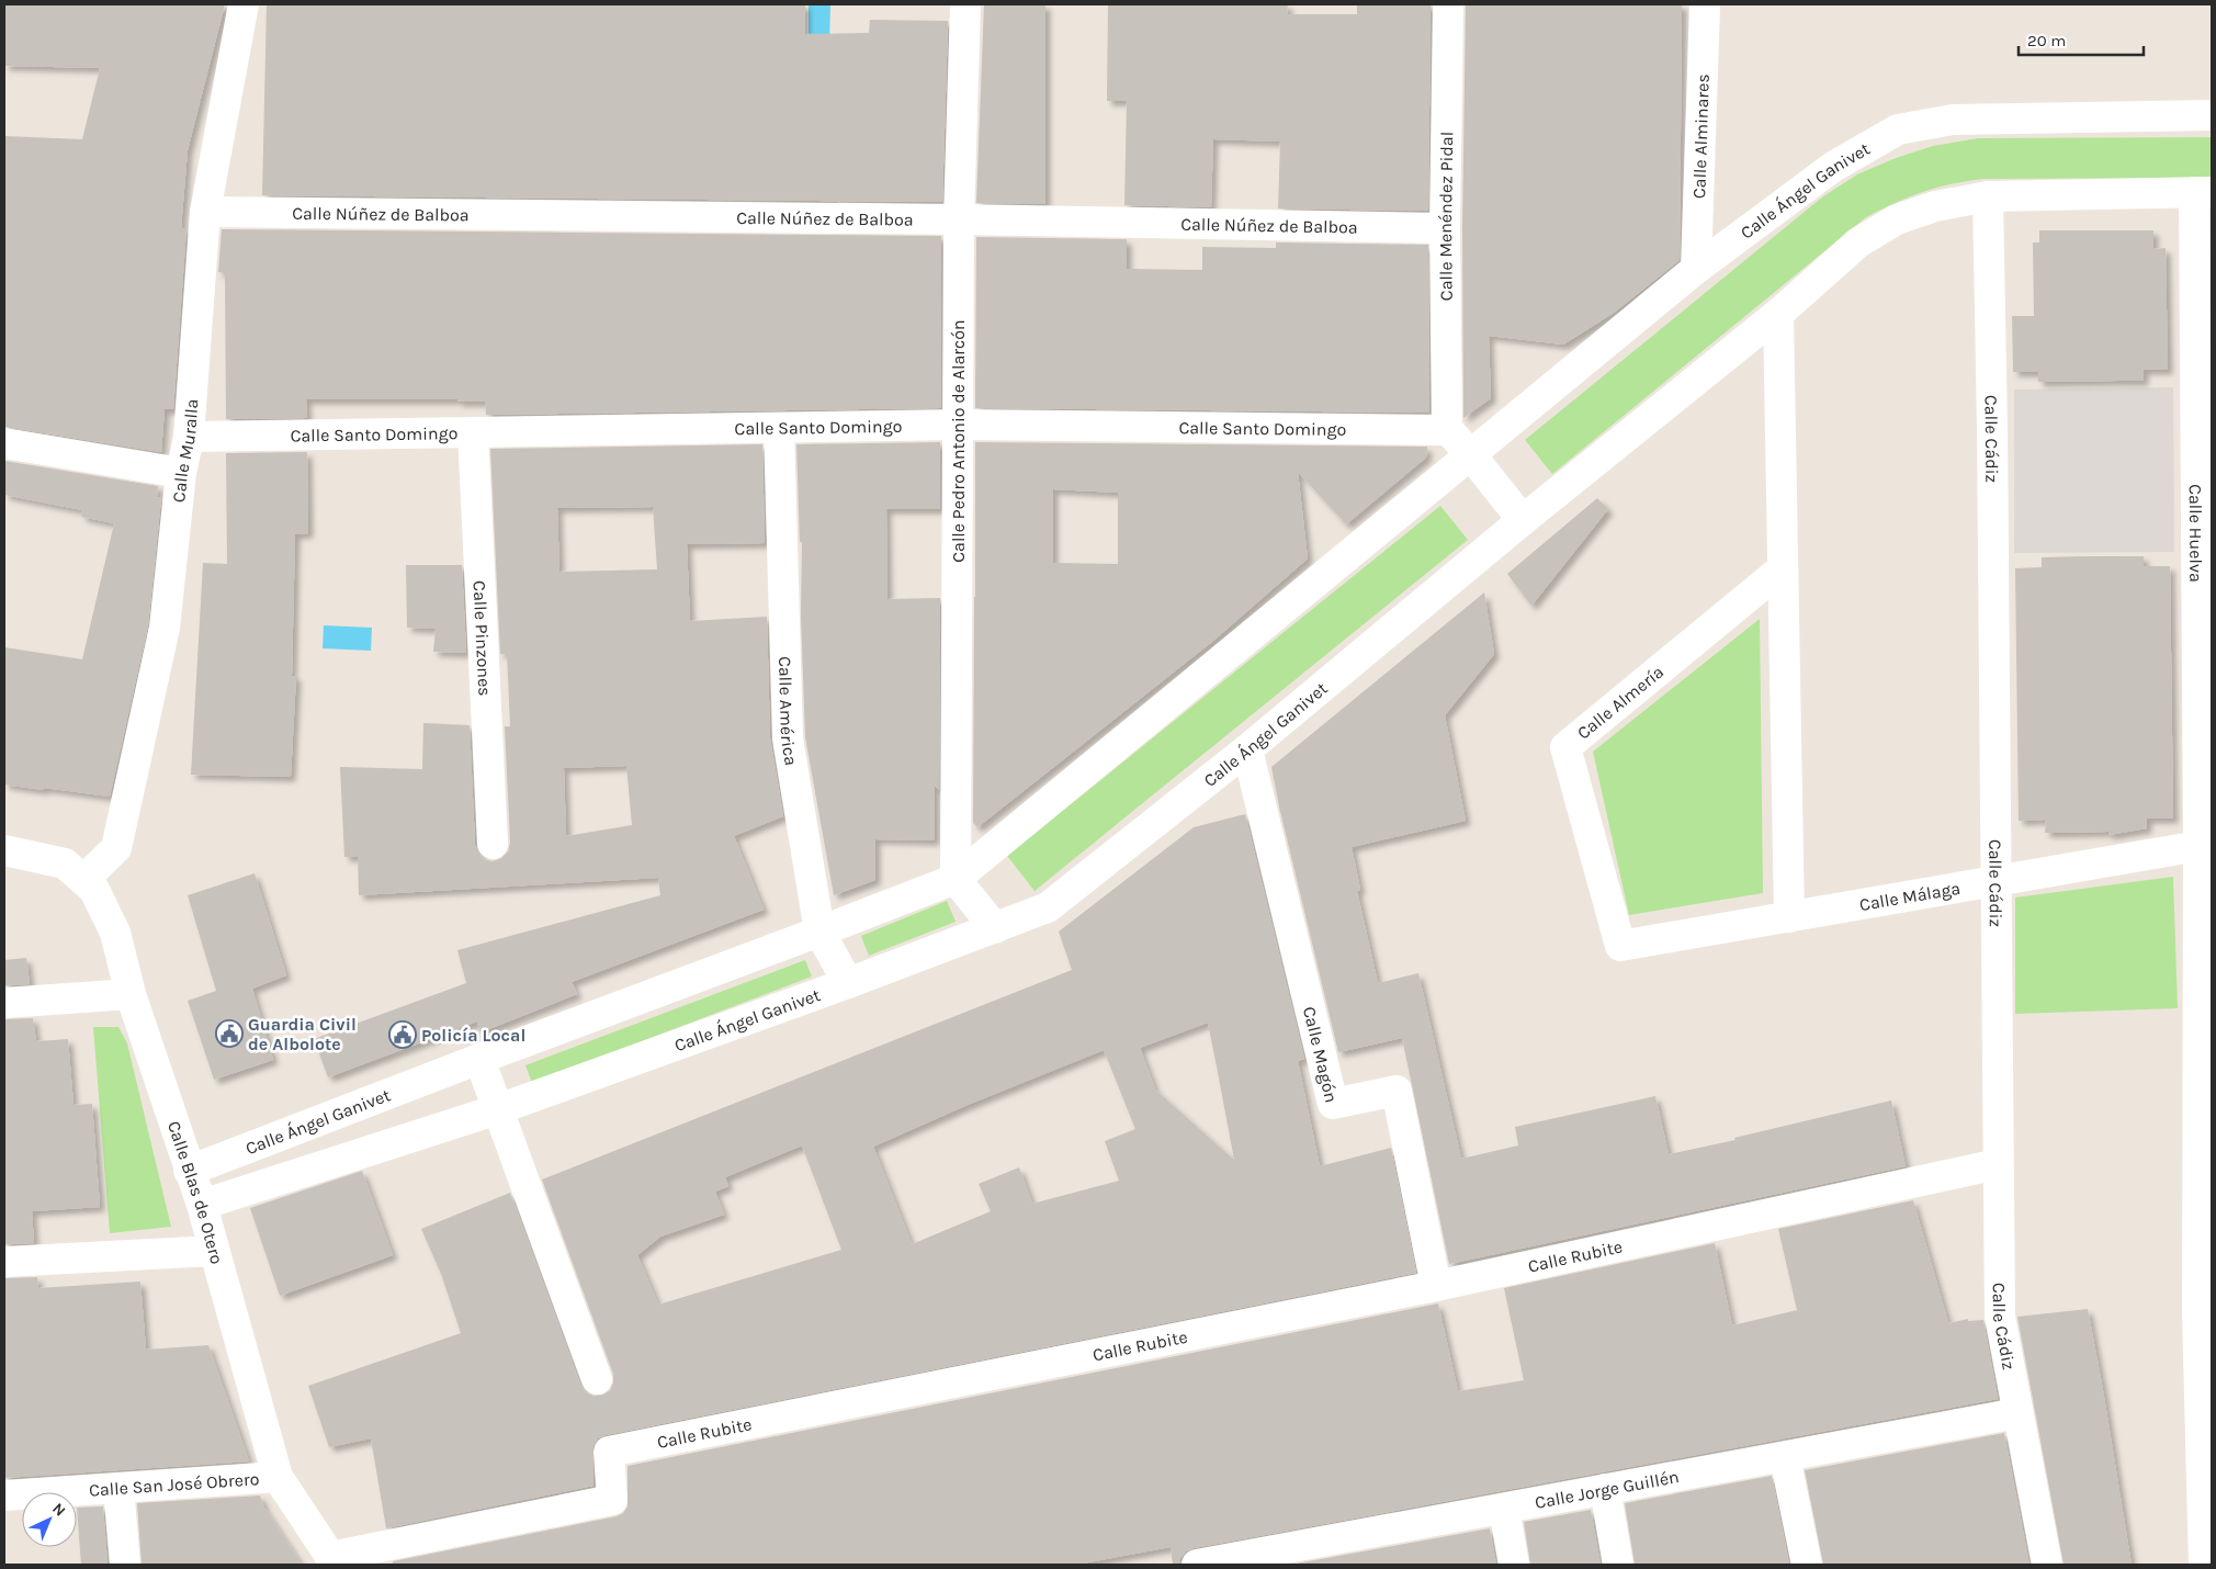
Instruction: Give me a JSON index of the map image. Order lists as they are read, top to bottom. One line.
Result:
{"streets":{"street":["Calle Alminares","Calle Ángel Ganivet","Calle Núñez de Balboa","Calle Menéndez Pidal","Calle Santo Domingo","Calle Cádiz","Calle Pedro Antonio de Alarcón","Calle Muralla","Calle Huelva","Calle Pinzones","Calle Almería","Calle América","Calle Málaga","Calle Magón","Calle Blas de Otero","Calle Rubite","Calle San José Obrero","Calle Jorge Guillén"]},"crossings":[["Calle Alminares","Calle Ángel Ganivet"],["Calle Ángel Ganivet","Calle Cádiz"],["Calle Ángel Ganivet","Calle Pedro Antonio de Alarcón"],["Calle Ángel Ganivet","Calle Huelva"],["Calle Ángel Ganivet","Calle América"],["Calle Ángel Ganivet","Calle Magón"],["Calle Ángel Ganivet","Calle Blas de Otero"],["Calle Núñez de Balboa","Calle Menéndez Pidal"],["Calle Núñez de Balboa","Calle Pedro Antonio de Alarcón"],["Calle Núñez de Balboa","Calle Muralla"],["Calle Menéndez Pidal","Calle Santo Domingo"],["Calle Santo Domingo","Calle Pedro Antonio de Alarcón"],["Calle Santo Domingo","Calle Muralla"],["Calle Santo Domingo","Calle Pinzones"],["Calle Santo Domingo","Calle América"],["Calle Cádiz","Calle Málaga"],["Calle Cádiz","Calle Rubite"],["Calle Cádiz","Calle Jorge Guillén"],["Calle Muralla","Calle Blas de Otero"],["Calle Huelva","Calle Málaga"],["Calle Almería","Calle Málaga"],["Calle Magón","Calle Rubite"],["Calle Blas de Otero","Calle Rubite"],["Calle Blas de Otero","Calle San José Obrero"]],"places":{"public building":["Guardia Civil de Albolote","Policía Local"]},"scale_bar":"20 m","north":"top right"}
